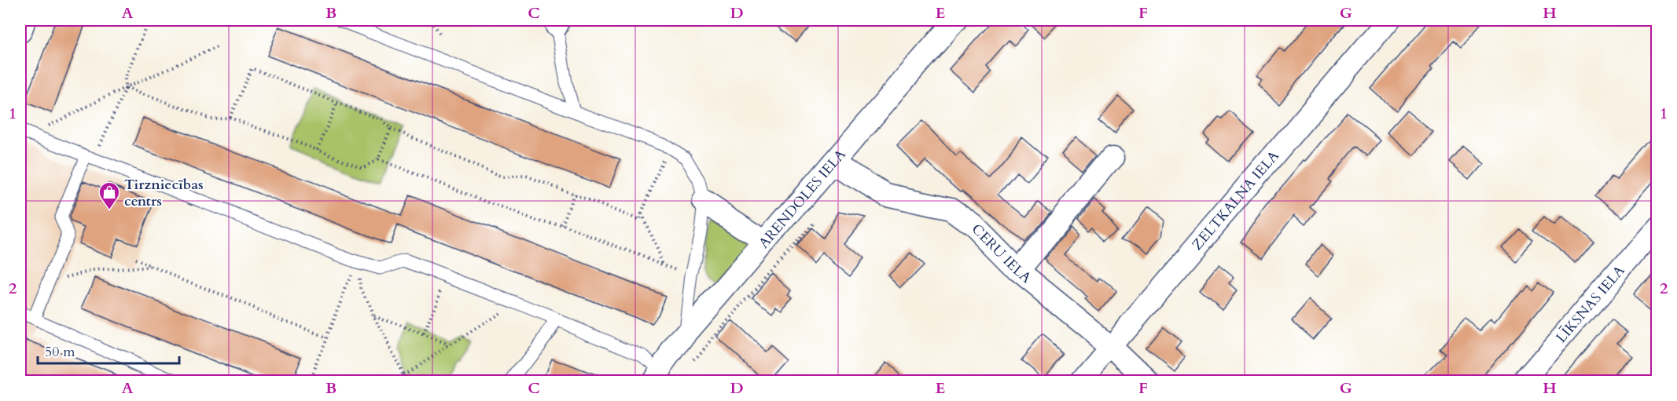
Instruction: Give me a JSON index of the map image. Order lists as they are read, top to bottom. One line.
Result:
{"streets":{"street":["ARENDOLES IELA","ZELTKALNA IELA","CERU IELA","LĪKSNAS IELA"]},"crossings":[["ARENDOLES IELA","CERU IELA"],["ZELTKALNA IELA","CERU IELA"]],"places":{"shop":["Tirzniecības centrs"]},"scale_bar":"50 m","grid":{"columns":["A","B","C","D","E","F","G","H"],"rows":["1","2"]}}
